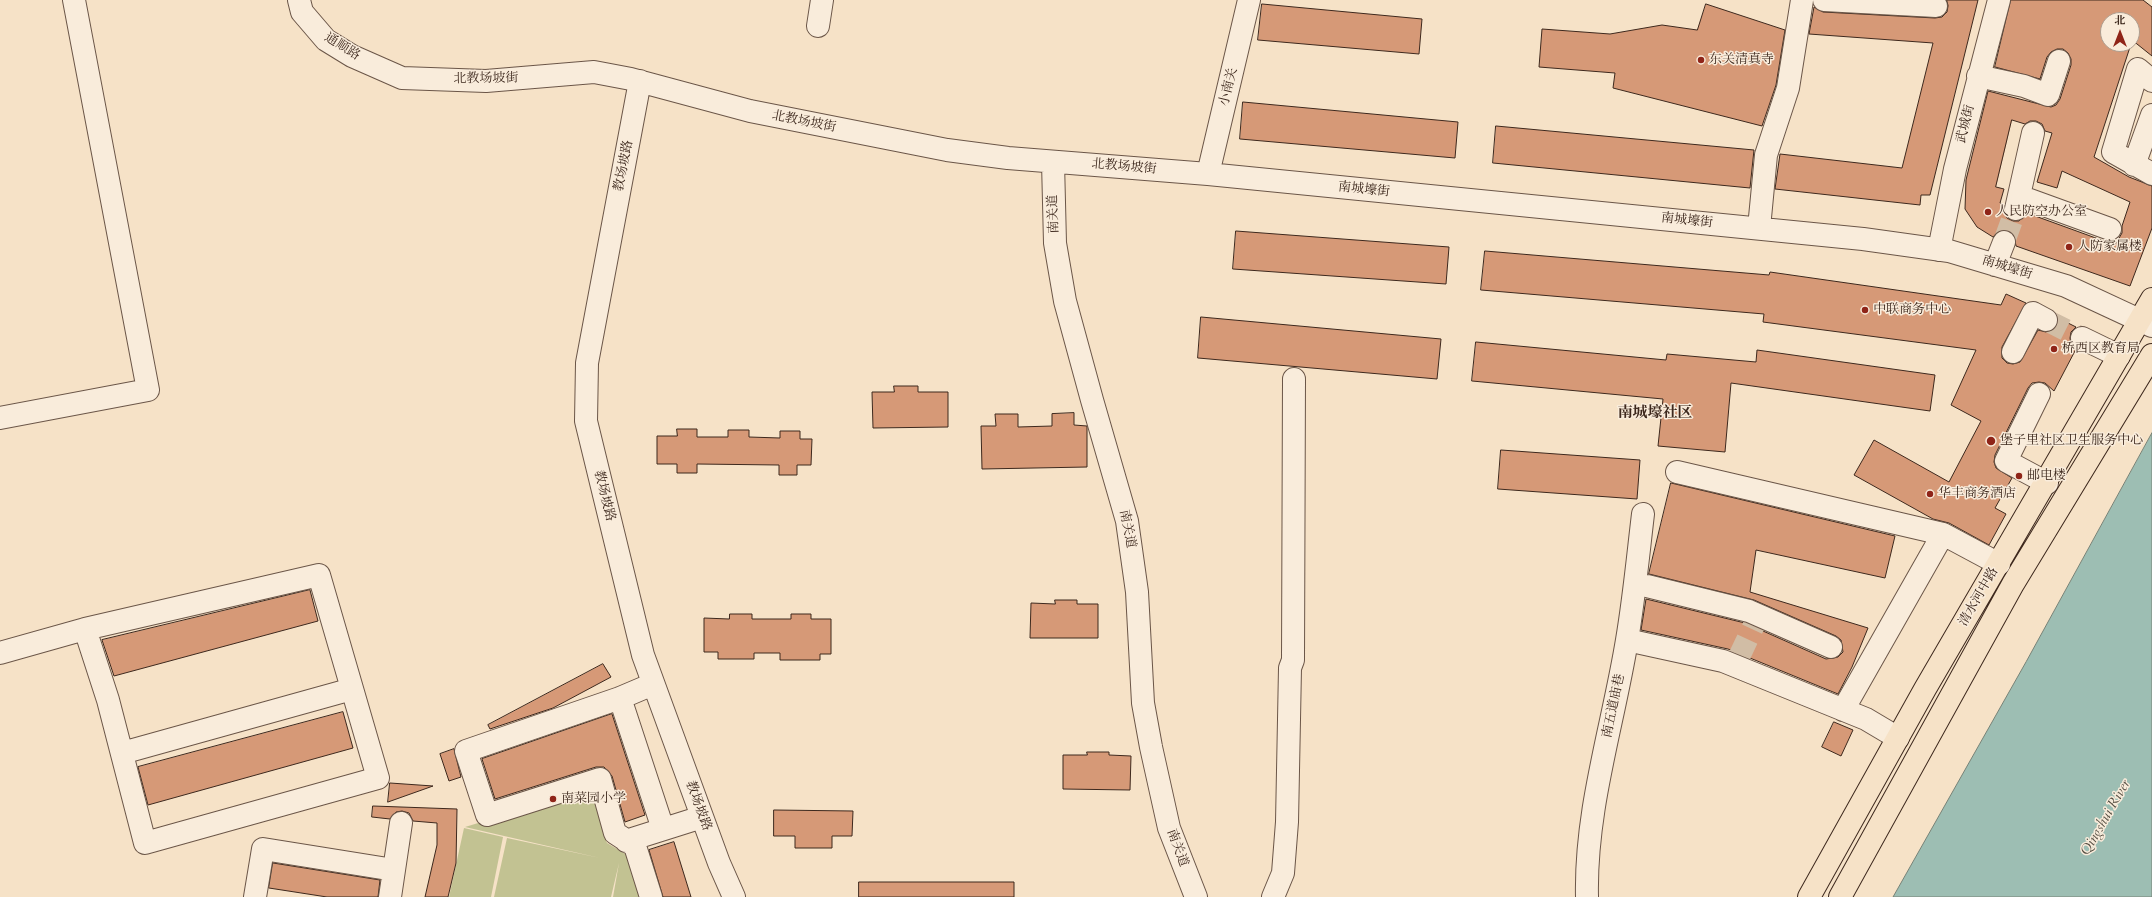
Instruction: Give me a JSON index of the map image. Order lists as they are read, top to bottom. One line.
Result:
{"streets":{"main road":["清水河中路"],"street":["通顺路","北教场坡街","小南关","武城街","教场坡路","南城壕街","南关道","南五道庙巷"]},"crossings":[["通顺路","北教场坡街"],["北教场坡街","小南关"],["北教场坡街","教场坡路"],["北教场坡街","南城壕街"],["北教场坡街","南关道"],["小南关","南城壕街"],["武城街","南城壕街"],["南城壕街","清水河中路"]],"districts":["南城壕社区"],"water":["Qingshui River"],"places":["东关清真寺","人民防空办公室","人防家属楼","中联商务中心","桥西区教育局","堡子里社区卫生服务中心","邮电楼","华丰商务酒店","南菜园小学"],"north":"top"}
